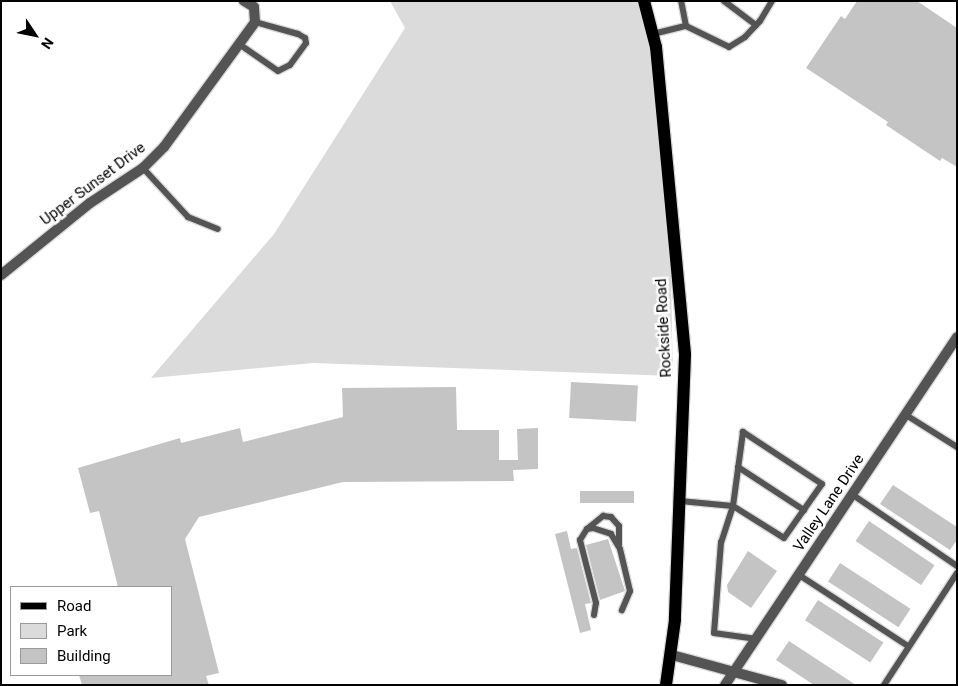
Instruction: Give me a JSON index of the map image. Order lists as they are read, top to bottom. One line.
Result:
{"streets":{"main road":["Rockside Road"],"street":["Upper Sunset Drive","Valley Lane Drive"]},"legend":["Road","Park","Building"],"north":"bottom right"}
